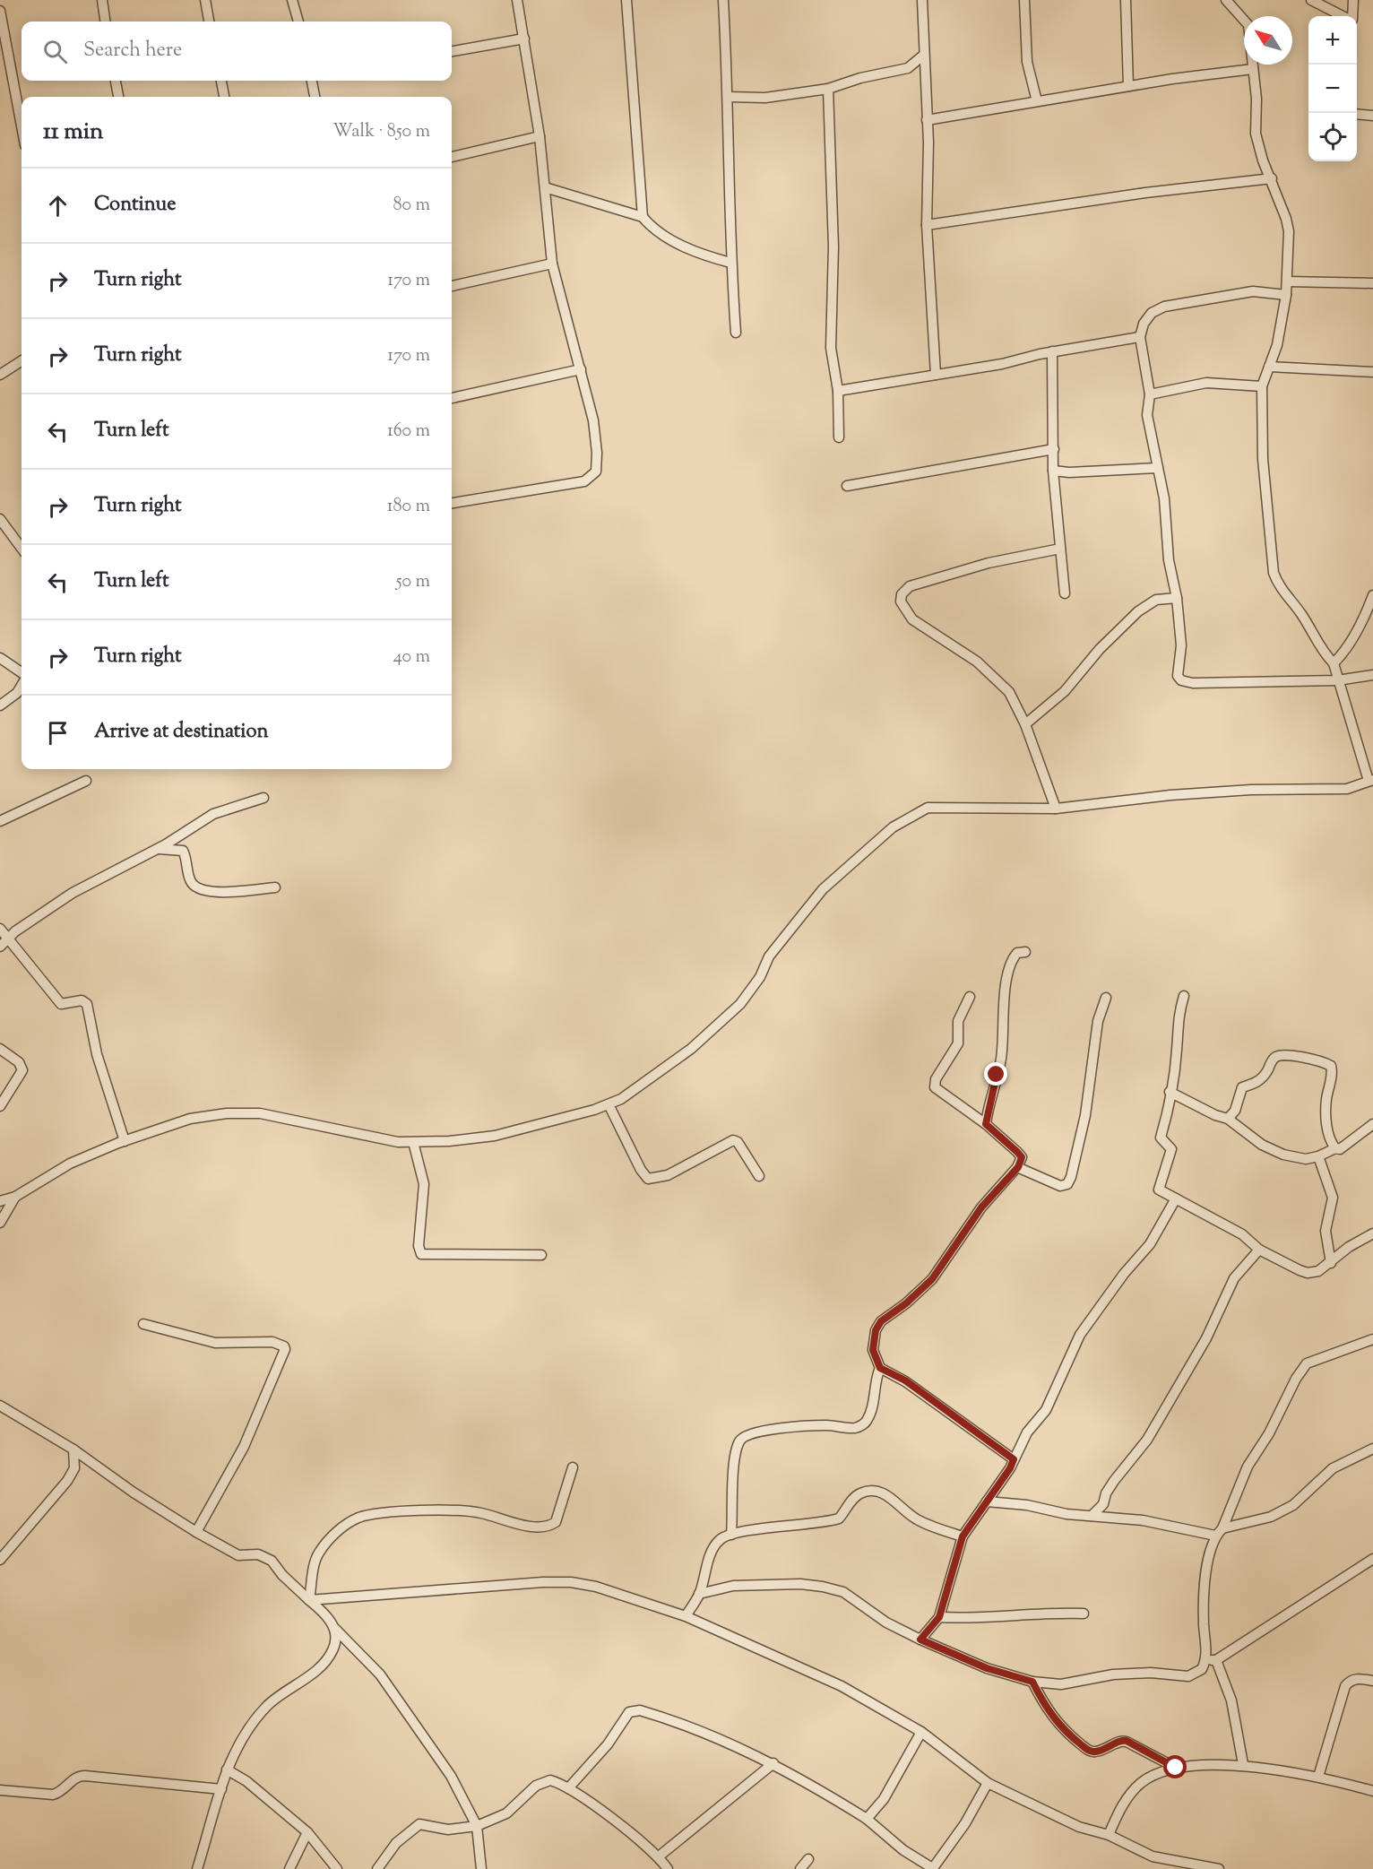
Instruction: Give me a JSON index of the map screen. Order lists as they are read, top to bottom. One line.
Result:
{"north":"top left","page":{"map_buttons":["+","−"],"search":"Search here","heading":["11 min","Walk · 850 m"],"list":[["Continue","80 m"],["Turn right","170 m"],["Turn right","170 m"],["Turn left","160 m"],["Turn right","180 m"],["Turn left","50 m"],["Turn right","40 m"],"Arrive at destination"]}}
